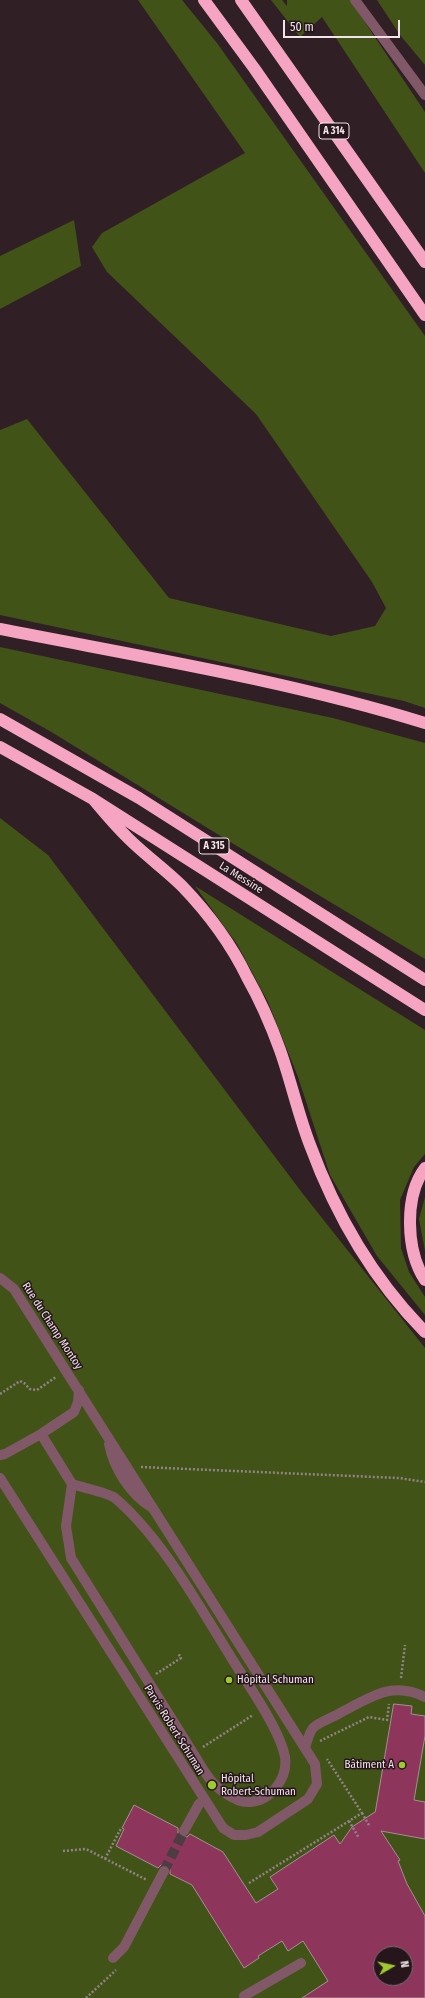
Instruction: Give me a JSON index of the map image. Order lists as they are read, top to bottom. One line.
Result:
{"streets":{"highway":["A 314","A 315","La Messine"],"street":["Rue du Champ Montoy","Parvis Robert Schuman"]},"crossings":[["Rue du Champ Montoy","Parvis Robert Schuman"]],"places":["Hôpital Schuman","Bâtiment A","Hôpital Robert-Schuman"],"scale_bar":"50 m","north":"right"}
